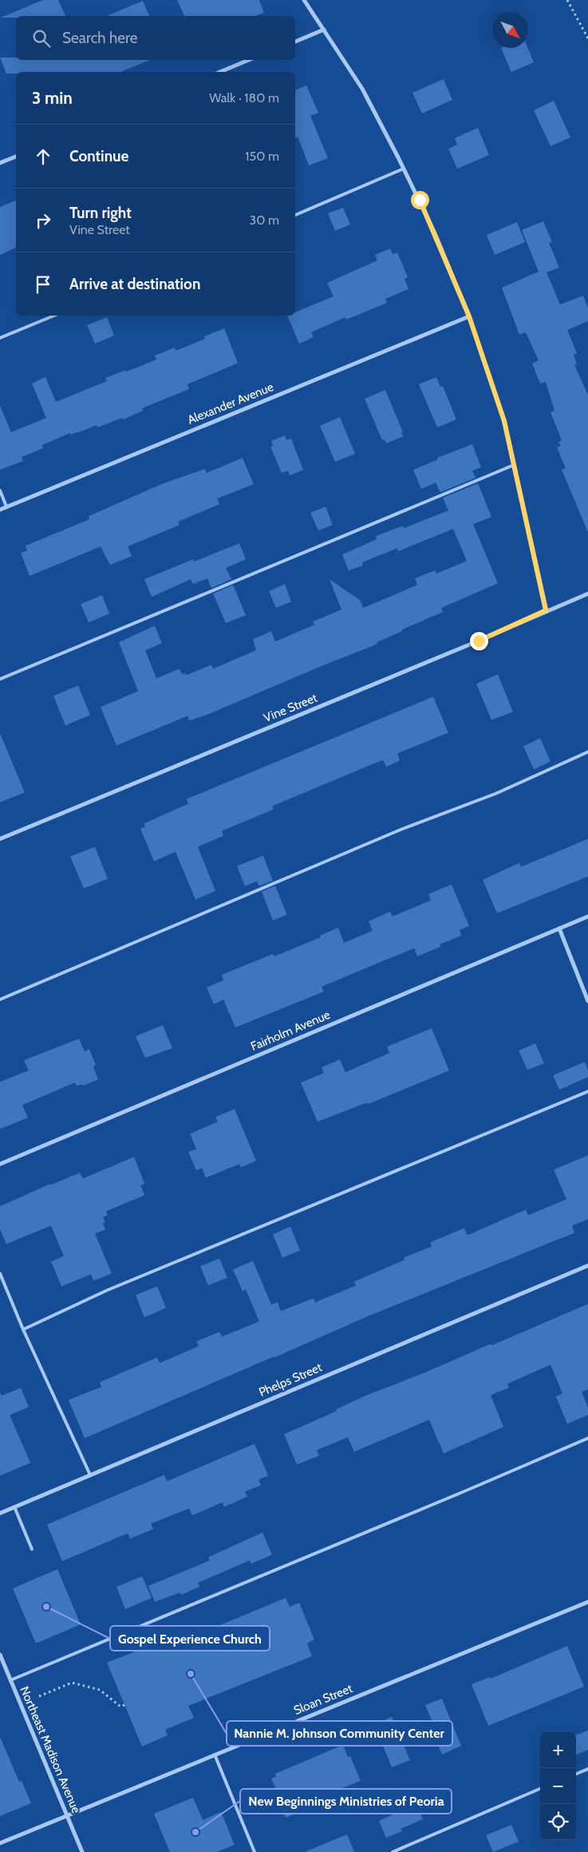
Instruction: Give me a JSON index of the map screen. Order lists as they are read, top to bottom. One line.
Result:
{"streets":{"street":["Alexander Avenue","Vine Street","Fairholm Avenue","Phelps Street","Sloan Street","Northeast Madison Avenue"]},"crossings":[["Sloan Street","Northeast Madison Avenue"]],"places":["Gospel Experience Church","Nannie M. Johnson Community Center","New Beginnings Ministries of Peoria"],"north":"bottom right","page":{"search":"Search here","heading":["3 min","Walk · 180 m"],"list":[["Continue","150 m"],["Turn right","Vine Street","30 m"],"Arrive at destination"],"map_buttons":["+","−"]}}
